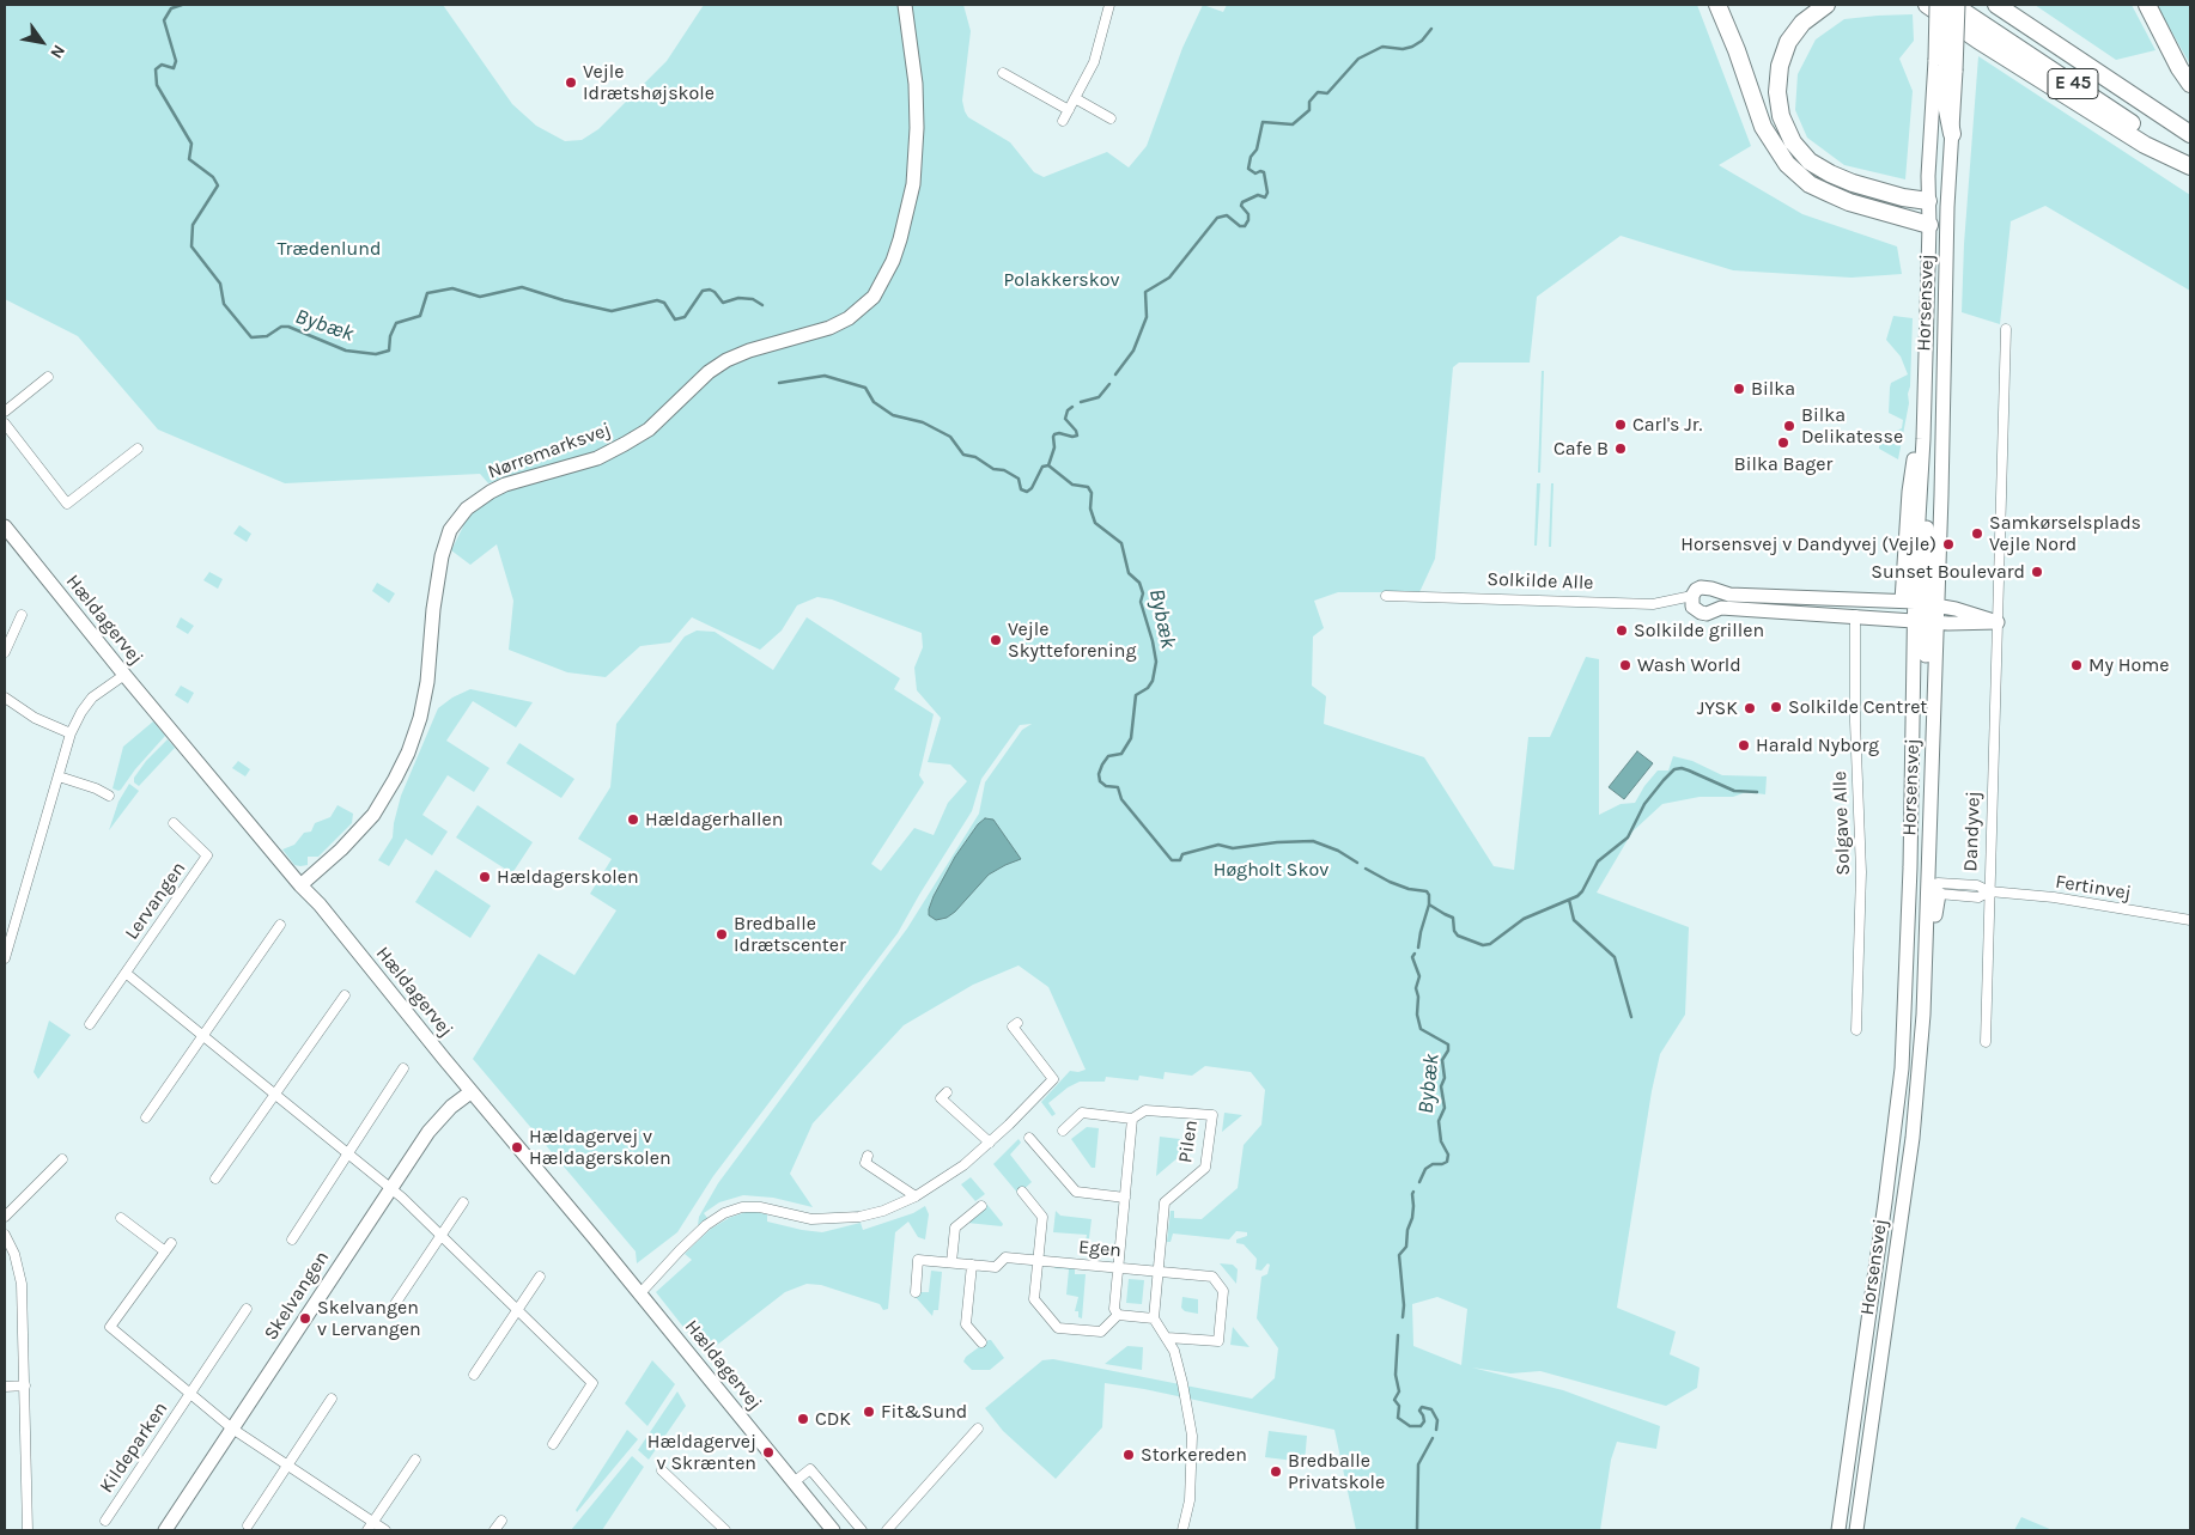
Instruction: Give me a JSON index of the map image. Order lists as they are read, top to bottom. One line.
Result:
{"streets":{"highway":["E 45"],"street":["Horsensvej","Nørremarksvej","Solkilde Alle","Hældagervej","Solgave Alle","Dandyvej","Fertinvej","Lervangen","Pilen","Egen","Skelvangen","Kildeparken"]},"crossings":[["E 45","Horsensvej"],["Horsensvej","Solkilde Alle"],["Horsensvej","Fertinvej"],["Nørremarksvej","Hældagervej"],["Solkilde Alle","Solgave Alle"],["Hældagervej","Skelvangen"],["Dandyvej","Fertinvej"],["Pilen","Egen"],["Skelvangen","Kildeparken"]],"water":["Bybæk"],"parks":["Trædenlund","Polakkerskov","Høgholt Skov"],"places":["Vejle Idrætshøjskole","Bilka","Carl's Jr.","Bilka Delikatesse","Bilka Bager","Cafe B","Samkørselsplads Vejle Nord","Horsensvej v Dandyvej (Vejle)","Sunset Boulevard","Solkilde grillen","Vejle Skytteforening","Wash World","My Home","Solkilde Centret","JYSK","Harald Nyborg","Hældagerhallen","Hældagerskolen","Bredballe Idrætscenter","Hældagervej v Hældagerskolen","Skelvangen v Lervangen","Fit&Sund","CDK","Hældagervej v Skrænten","Storkereden","Bredballe Privatskole"],"north":"bottom right"}
